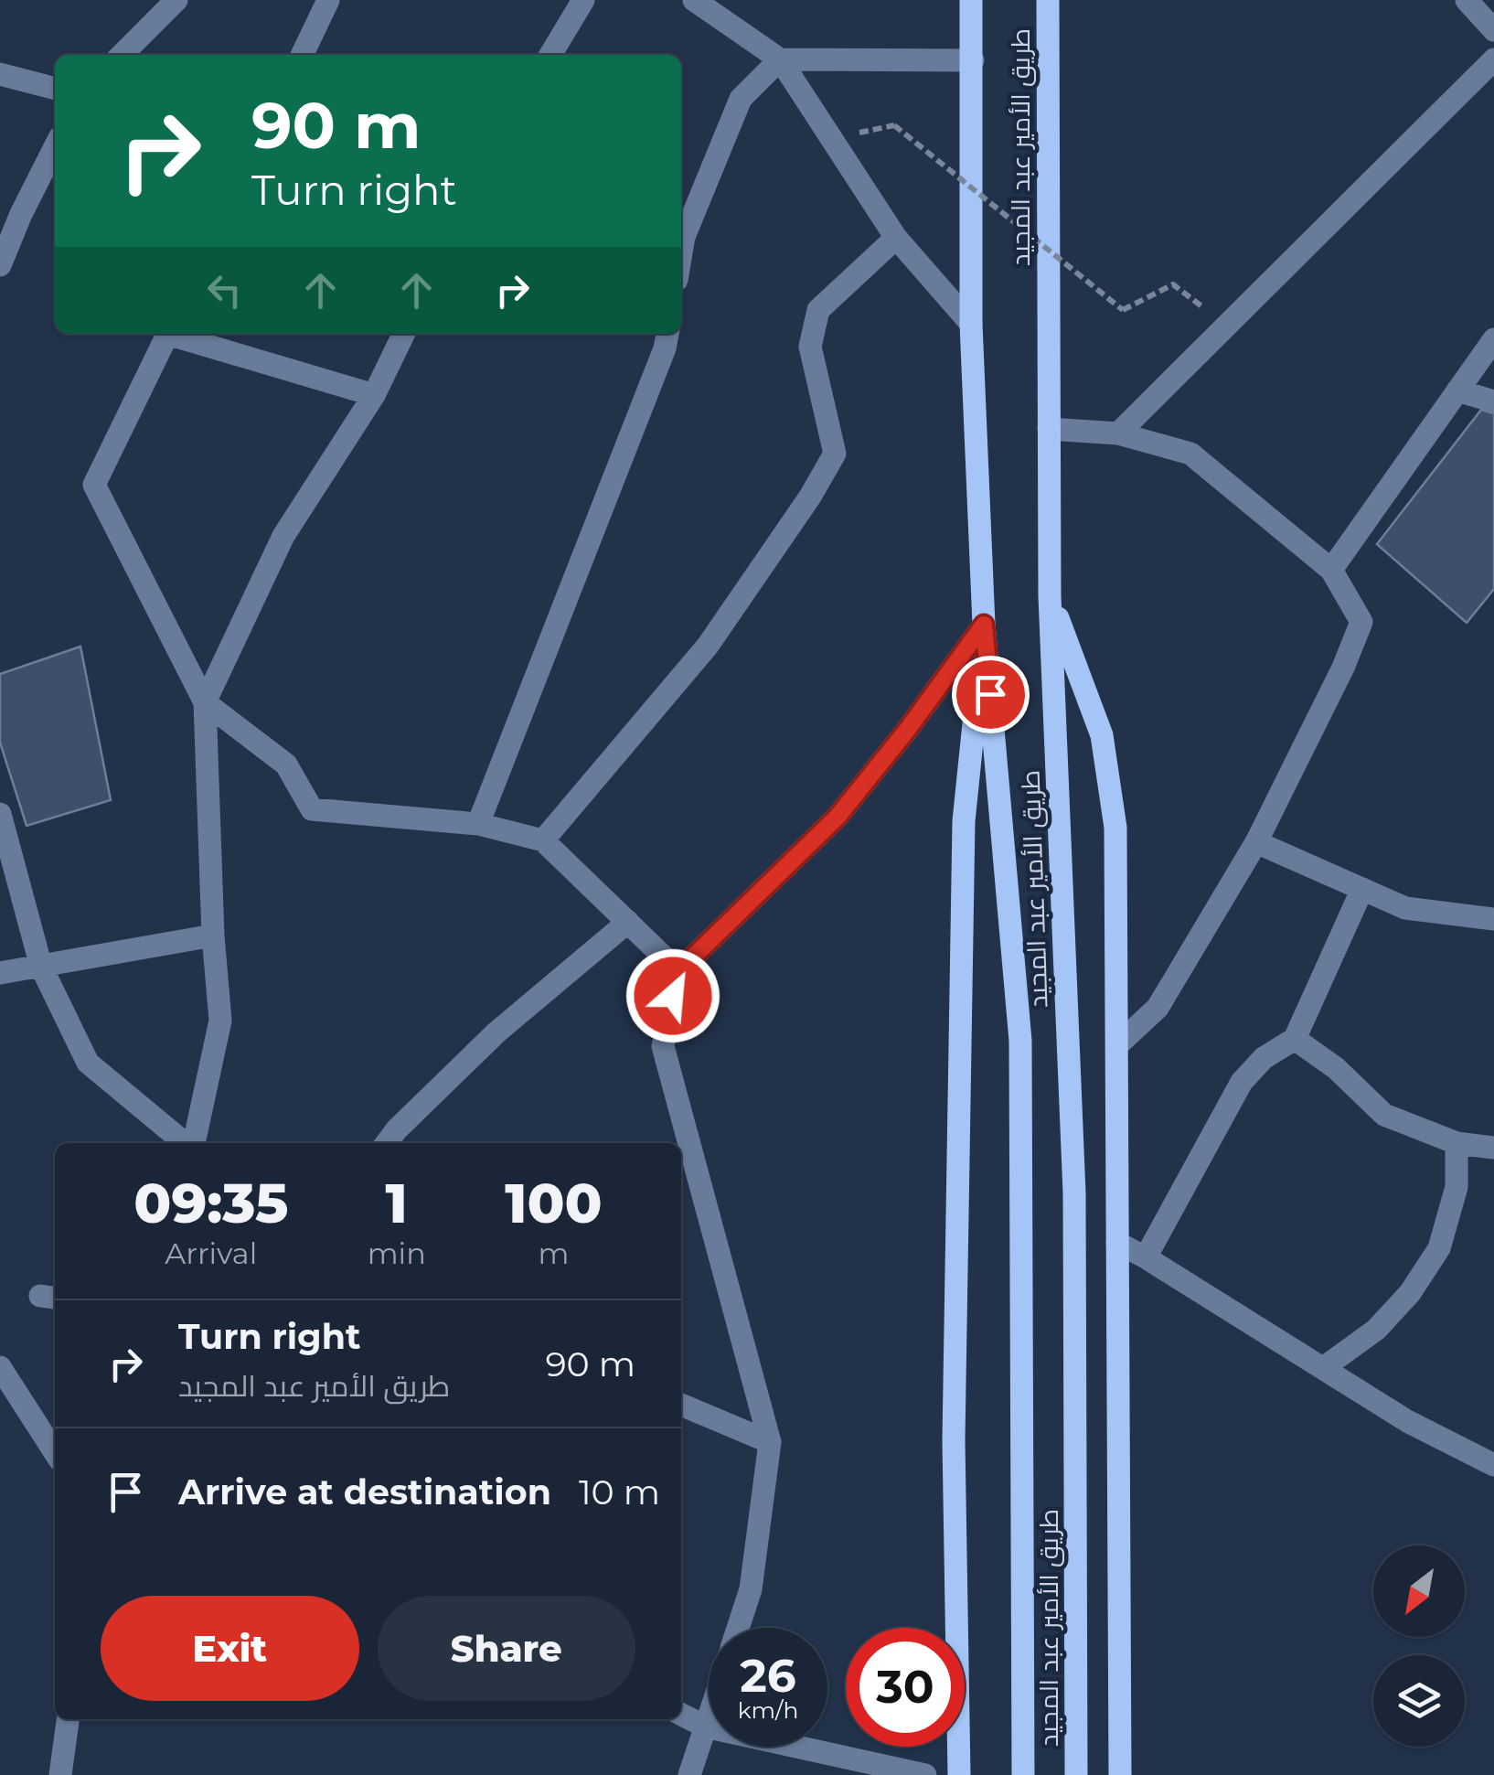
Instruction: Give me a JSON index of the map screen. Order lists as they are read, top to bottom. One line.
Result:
{"streets":{"main road":["طريق الأمير عبد المجيد"]},"north":"bottom left","page":{"turn":["90 m","Turn right"],"eta":["09:35","Arrival","1","min","100","m"],"list":[{"name":"Turn right","note":"طريق الأمير عبد المجيد","value":"90 m"},{"name":"Arrive at destination","value":"10 m"}],"buttons":["Exit","Share"],"speed":"26 km/h","limit":"30"}}
